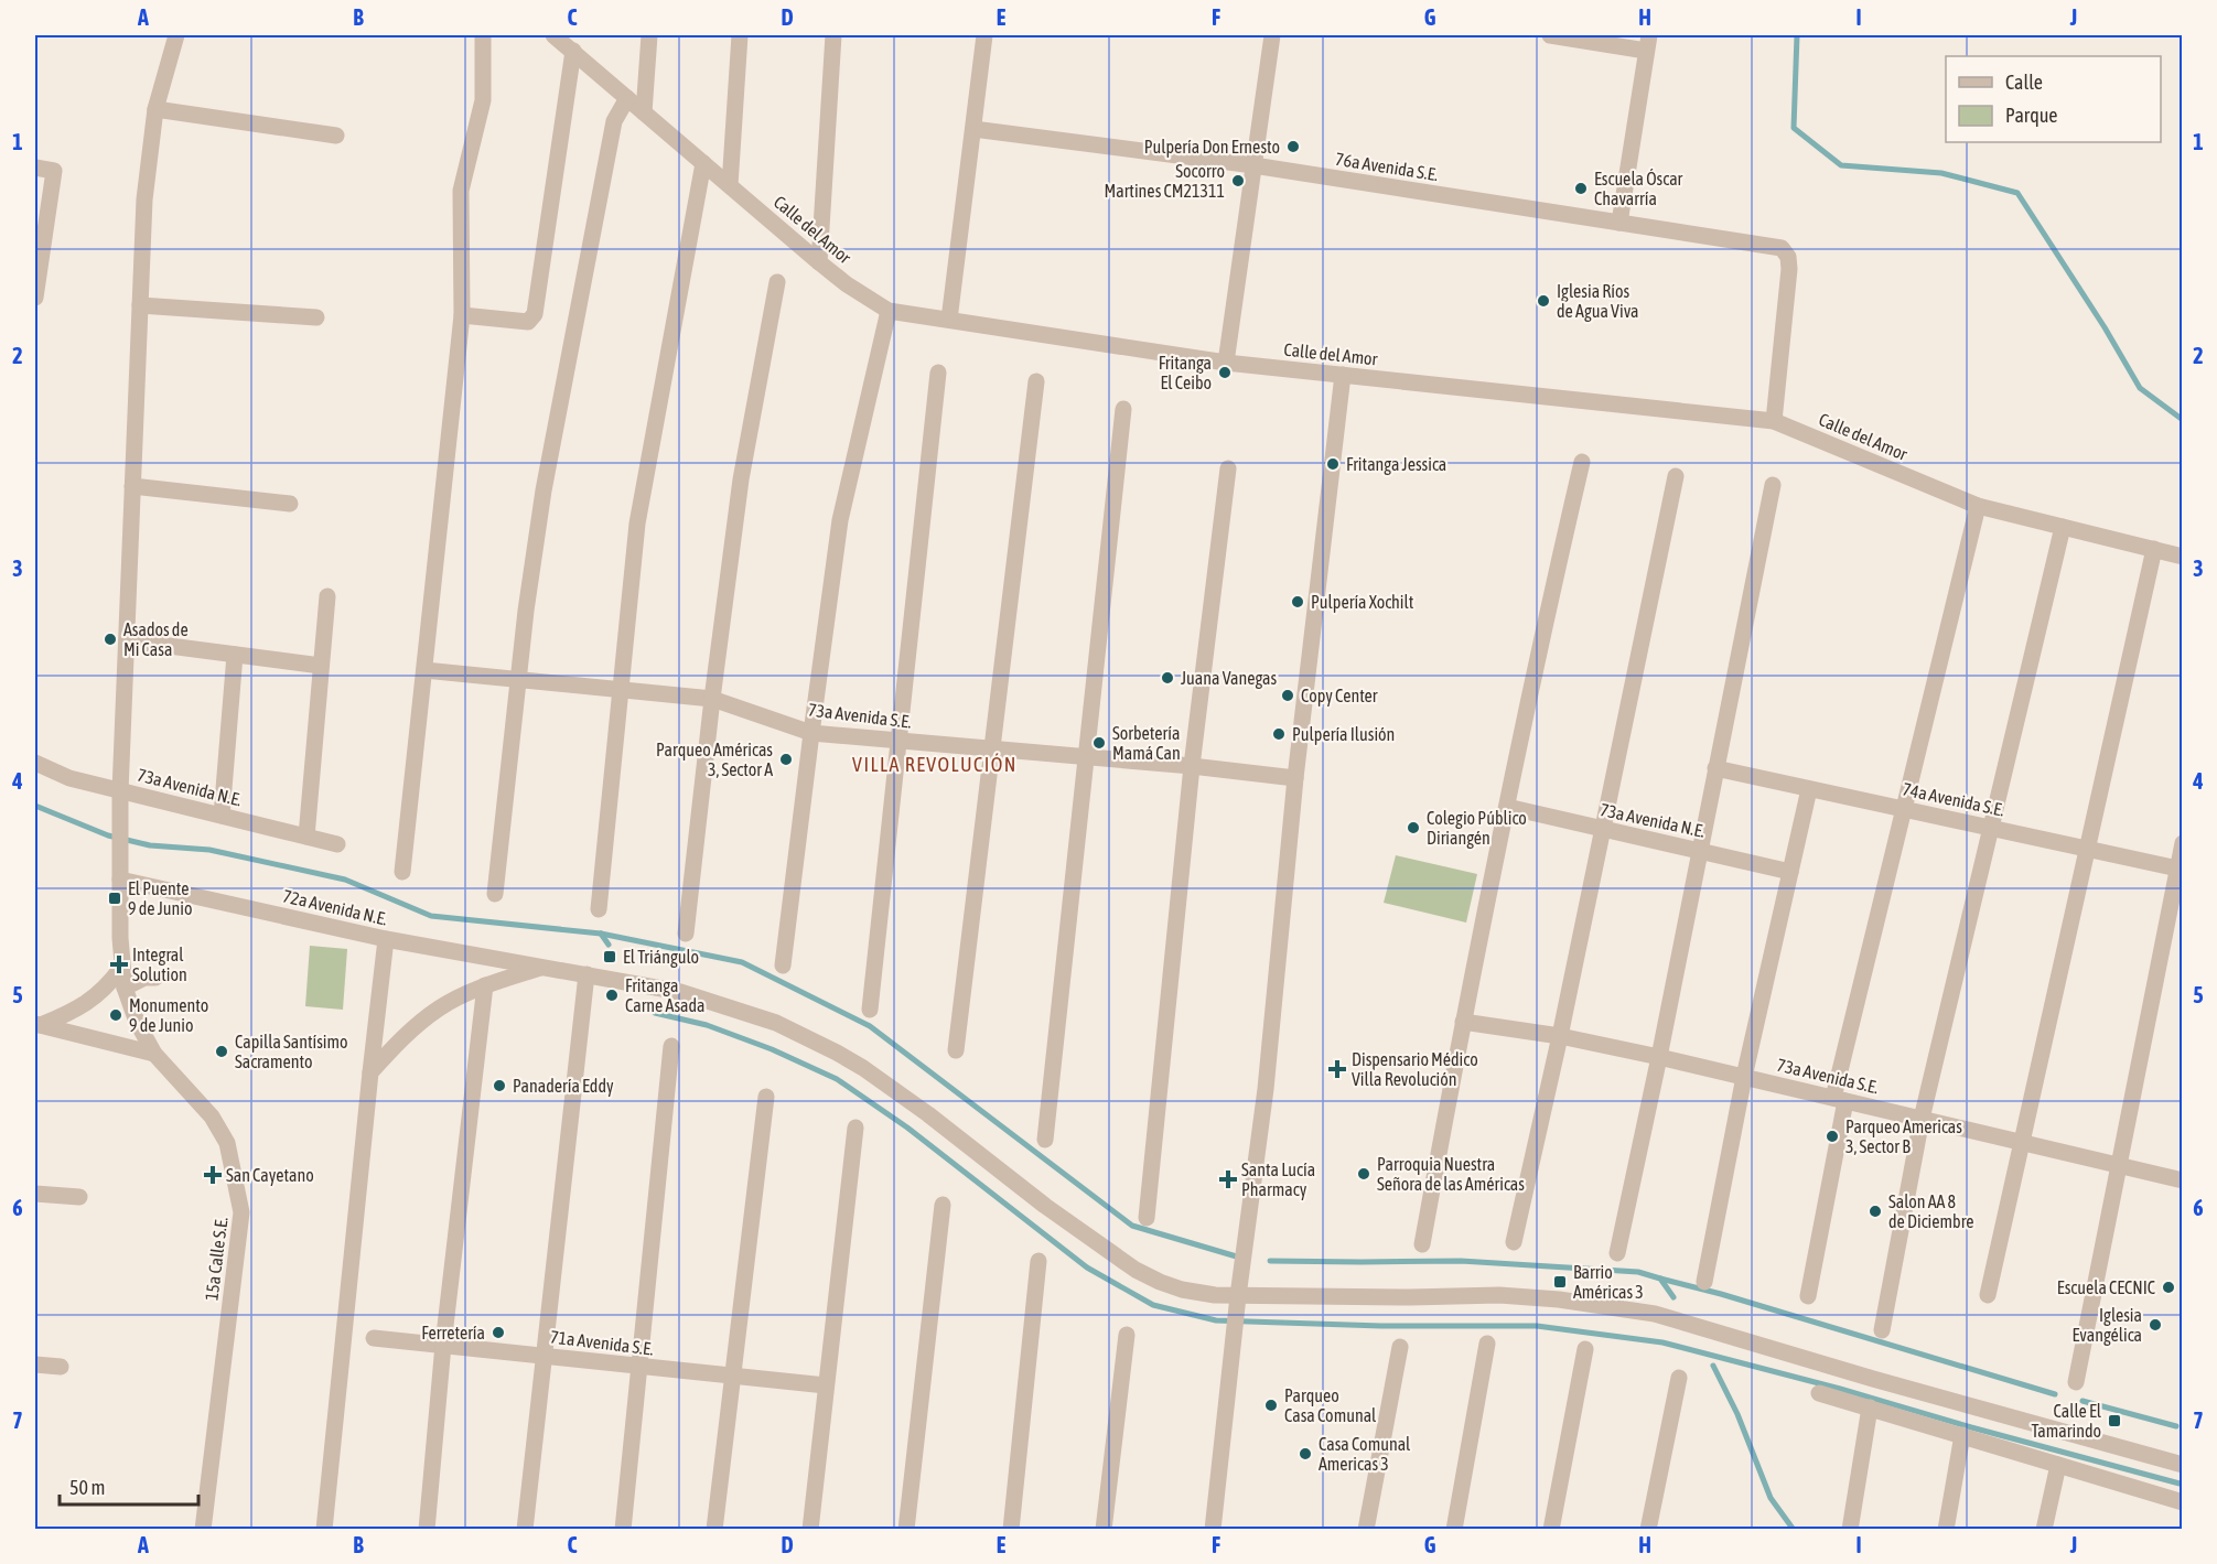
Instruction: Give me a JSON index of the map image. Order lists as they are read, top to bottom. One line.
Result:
{"streets":{"street":["76a Avenida S.E.","Calle del Amor","73a Avenida S.E.","73a Avenida N.E.","74a Avenida S.E.","72a Avenida N.E.","15a Calle S.E.","71a Avenida S.E."]},"crossings":[["76a Avenida S.E.","Calle del Amor"],["73a Avenida N.E.","15a Calle S.E."],["72a Avenida N.E.","15a Calle S.E."]],"districts":["VILLA REVOLUCIÓN"],"places":{"other":["Pulpería Don Ernesto","Socorro Martines CM21311","Escuela Óscar Chavarría","Iglesia Ríos de Agua Viva","Fritanga El Ceibo","Fritanga Jessica","Pulpería Xochilt","Asados de Mi Casa","Juana Vanegas","Copy Center","Pulpería Ilusión","Sorbetería Mamá Can","Parqueo Américas 3, Sector A","Colegio Público Diriangén","Fritanga Carne Asada","Monumento 9 de Junio","Capilla Santísimo Sacramento","Panadería Eddy","Parqueo Americas 3, Sector B","Parroquia Nuestra Señora de las Américas","Salon AA 8 de Diciembre","Escuela CECNIC","Iglesia Evangélica","Ferretería","Parqueo Casa Comunal","Casa Comunal Americas 3"],"transit":["El Puente 9 de Junio","El Triángulo","Barrio Américas 3","Calle El Tamarindo"],"health":["Integral Solution","Dispensario Médico Villa Revolución","San Cayetano","Santa Lucía Pharmacy"]},"legend":["Calle","Parque"],"scale_bar":"50 m","grid":{"columns":["A","B","C","D","E","F","G","H","I","J"],"rows":["1","2","3","4","5","6","7"]}}
